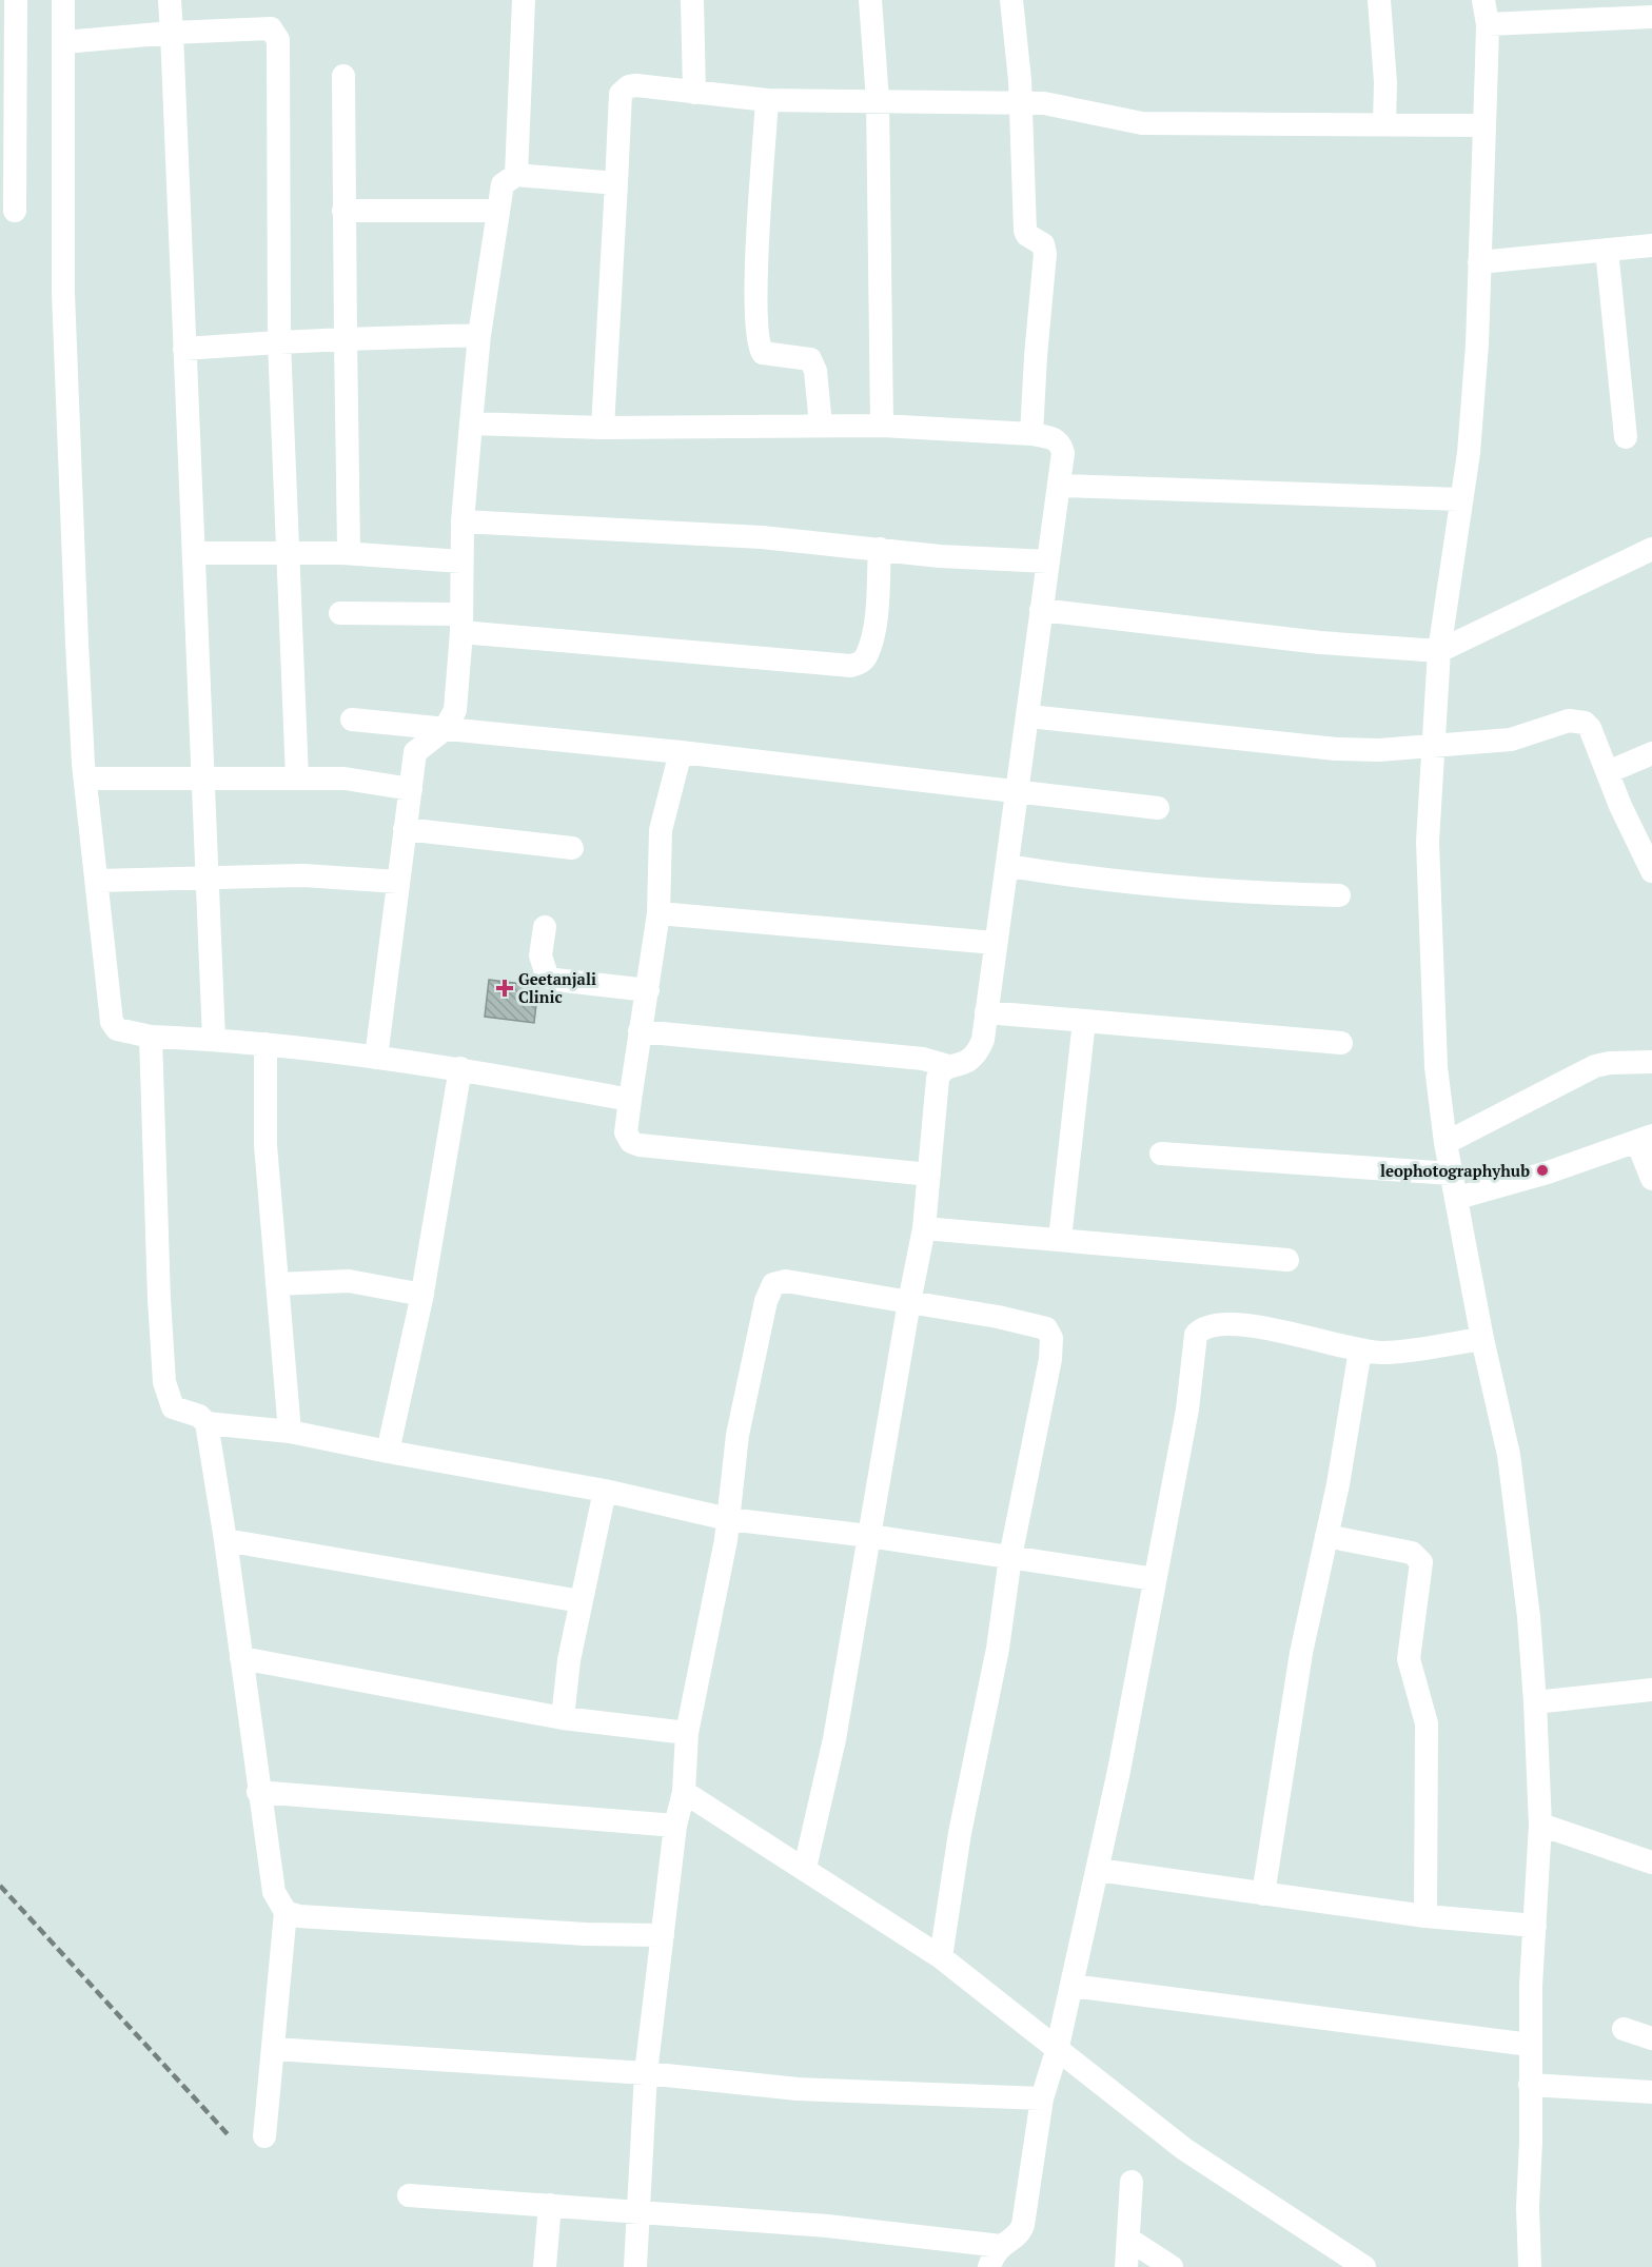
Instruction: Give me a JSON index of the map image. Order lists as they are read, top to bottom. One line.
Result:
{"places":{"health":["Geetanjali Clinic"],"other":["leophotographyhub"]}}
